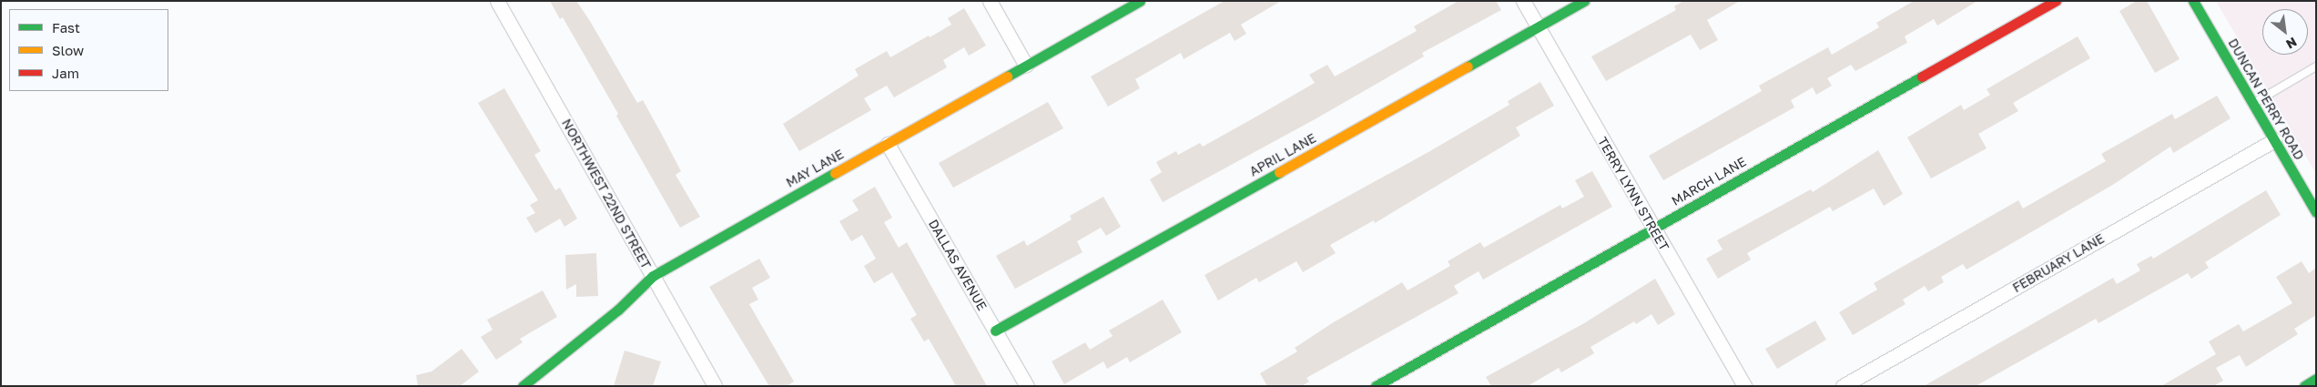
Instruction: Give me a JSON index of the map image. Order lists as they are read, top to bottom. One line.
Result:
{"streets":{"street":["DUNCAN PERRY ROAD","APRIL LANE","MAY LANE","MARCH LANE","NORTHWEST 22ND STREET","TERRY LYNN STREET","FEBRUARY LANE","DALLAS AVENUE"]},"crossings":[["DUNCAN PERRY ROAD","FEBRUARY LANE"],["APRIL LANE","TERRY LYNN STREET"],["APRIL LANE","DALLAS AVENUE"],["MAY LANE","NORTHWEST 22ND STREET"],["MAY LANE","DALLAS AVENUE"],["MARCH LANE","TERRY LYNN STREET"]],"legend":["Fast","Slow","Jam"],"north":"bottom right"}
